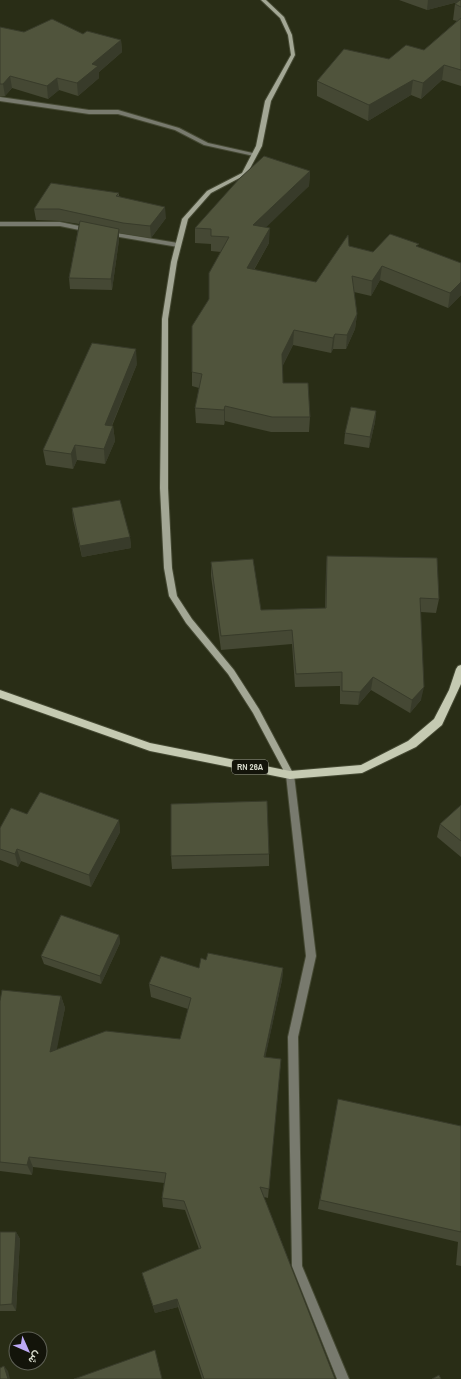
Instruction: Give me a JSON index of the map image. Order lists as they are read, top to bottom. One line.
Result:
{"streets":{"main road":["RN 26A"]},"north":"bottom right"}
